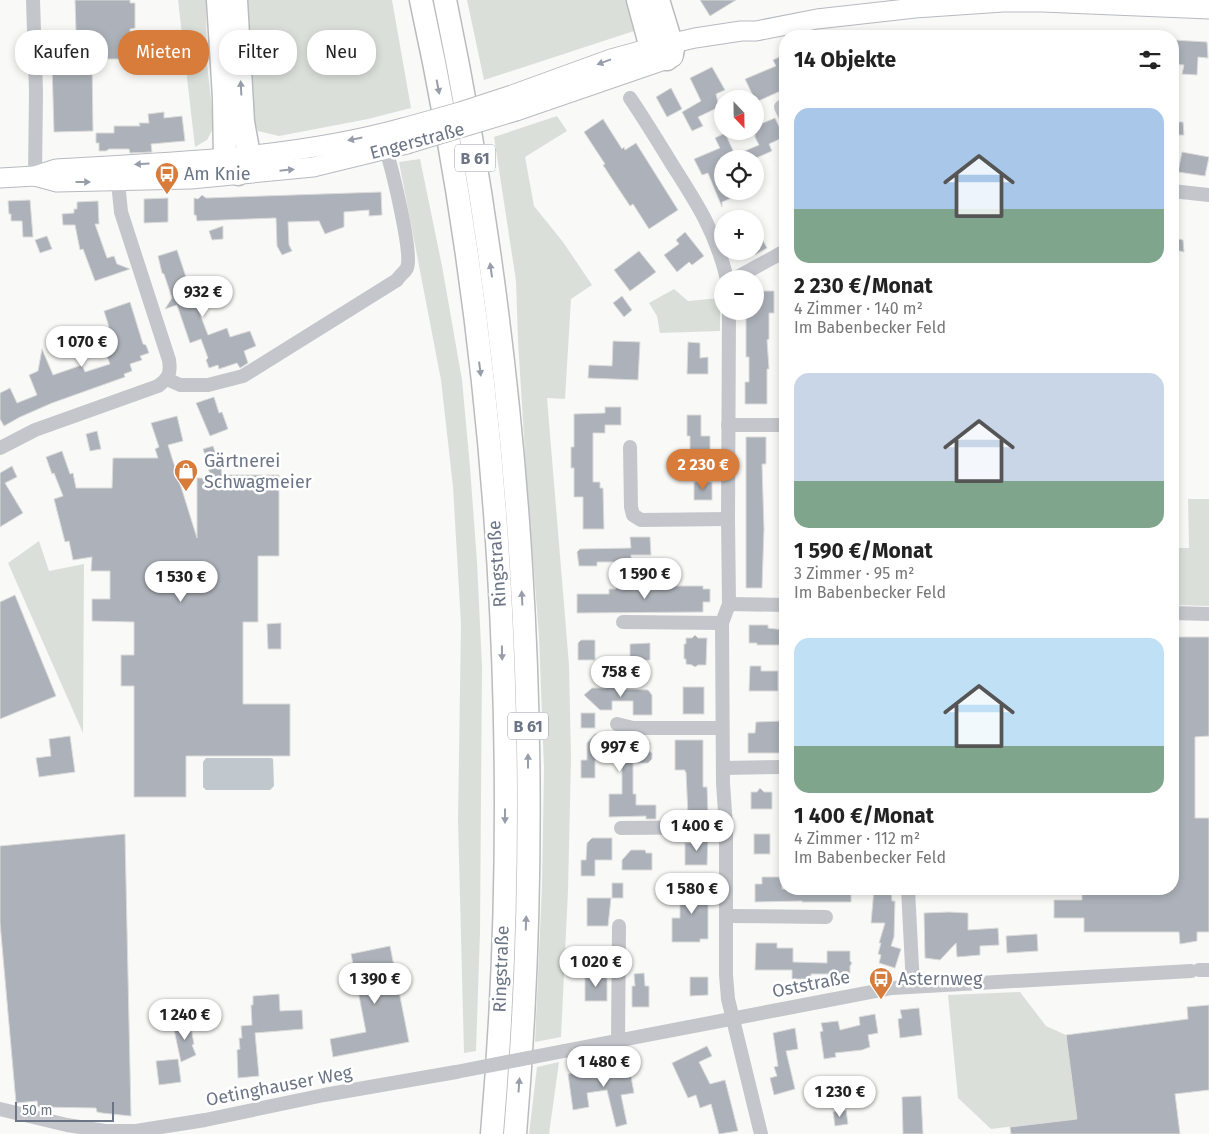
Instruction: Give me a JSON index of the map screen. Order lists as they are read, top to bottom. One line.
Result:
{"streets":{"highway":["B 61","Ringstraße"],"main road":["Engerstraße"],"street":["Oststraße","Oetinghauser Weg"]},"crossings":[["Oststraße","Oetinghauser Weg"]],"places":{"bus stop":["Am Knie","Asternweg"],"shop":["Gärtnerei Schwagmeier"]},"scale_bar":"50 m","north":"bottom","page":{"chip":["Kaufen","Mieten","Filter","Neu"],"heading":"14 Objekte","map_buttons":["+","−"],"list":[{"name":"2 230 €/Monat","note":"4 Zimmer · 140 m² · Im Babenbecker Feld"},{"name":"1 590 €/Monat","note":"3 Zimmer · 95 m² · Im Babenbecker Feld"},{"name":"1 400 €/Monat","note":"4 Zimmer · 112 m² · Im Babenbecker Feld"}],"price":["932 €","1 070 €","2 230 €","1 590 €","1 530 €","758 €","997 €","1 400 €","1 580 €","1 020 €","1 390 €","1 240 €","1 480 €","1 230 €"],"scale":"50 m"}}
